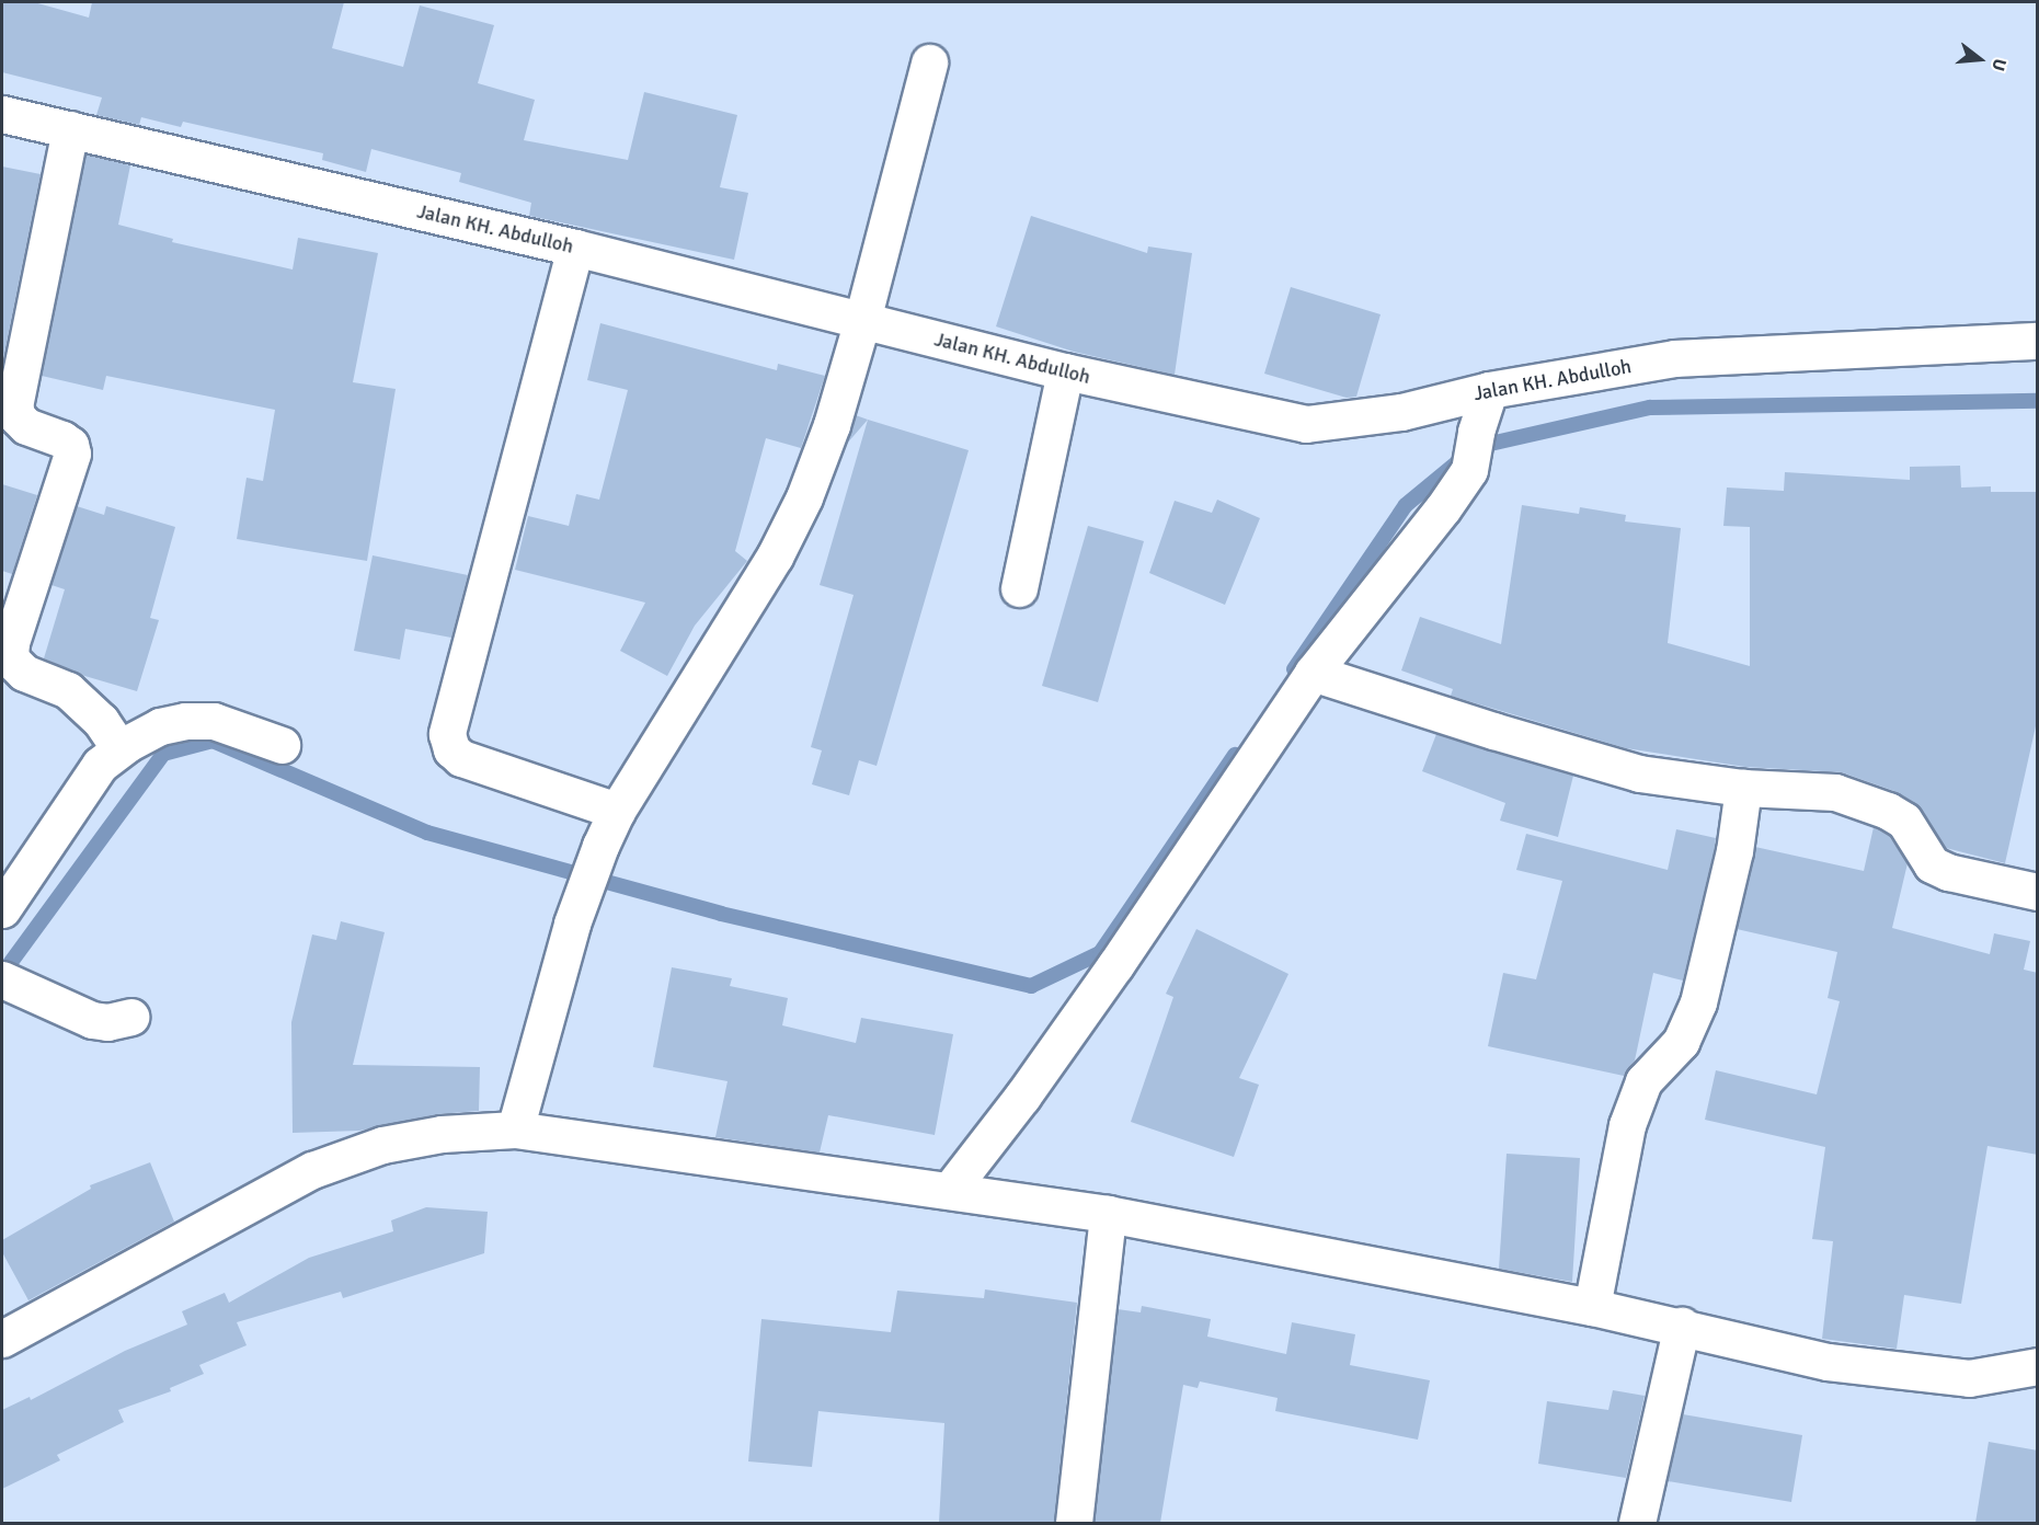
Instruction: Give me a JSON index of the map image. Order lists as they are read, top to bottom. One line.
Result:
{"streets":{"street":["Jalan KH. Abdulloh"]},"north":"right"}
